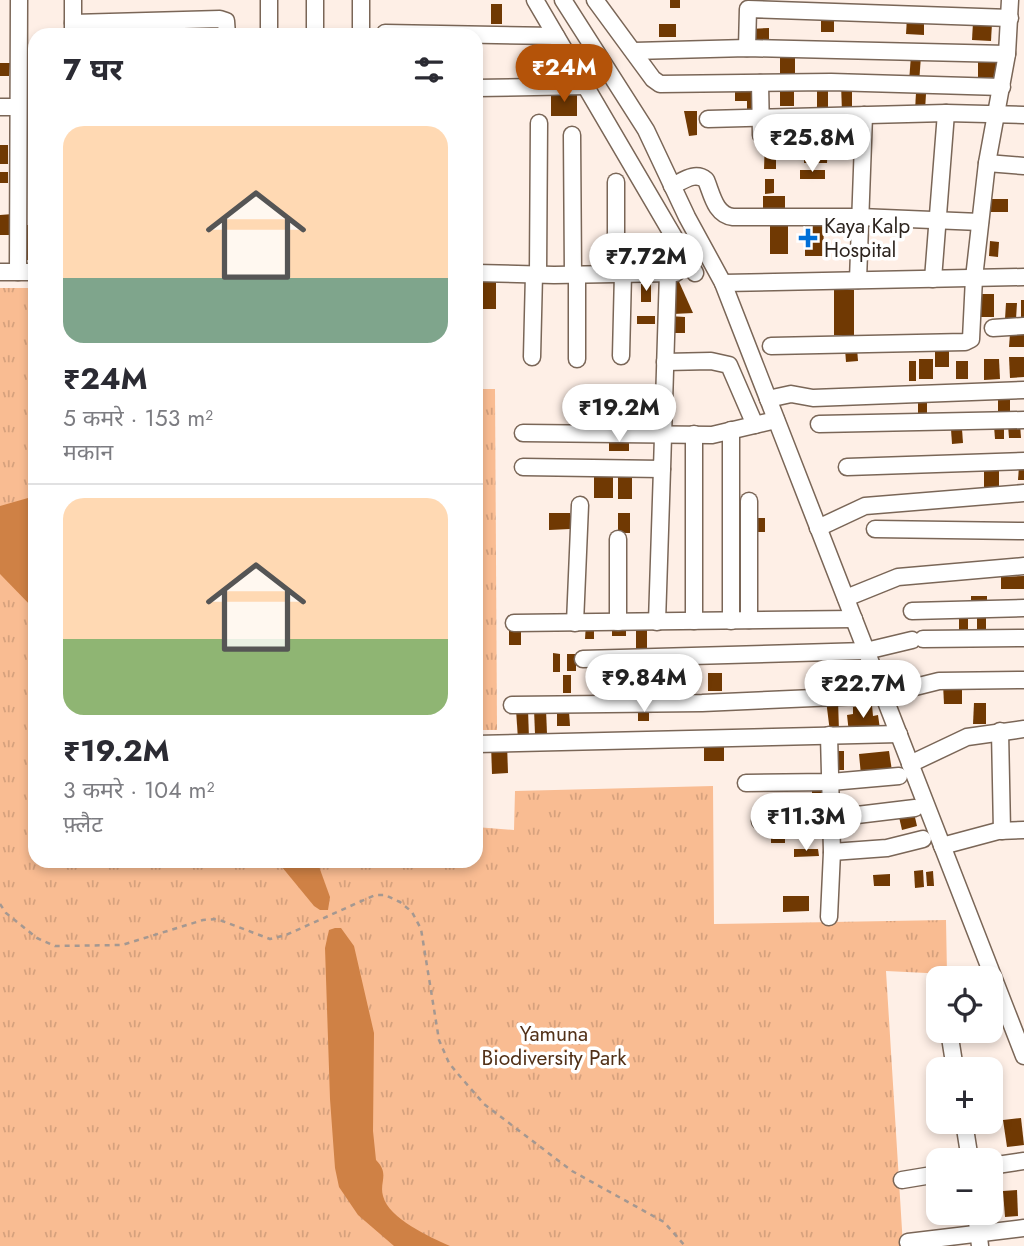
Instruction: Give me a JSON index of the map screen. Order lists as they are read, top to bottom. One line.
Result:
{"parks":["Yamuna Biodiversity Park"],"places":{"health":["Kaya Kalp Hospital"]},"page":{"heading":"7 घर","price":["₹24M","₹25.8M","₹7.72M","₹19.2M","₹9.84M","₹22.7M","₹11.3M"],"list":[{"name":"₹24M","note":"5 कमरे · 153 m² · मकान"},{"name":"₹19.2M","note":"3 कमरे · 104 m² · फ़्लैट"}],"map_buttons":["+","−"]}}
